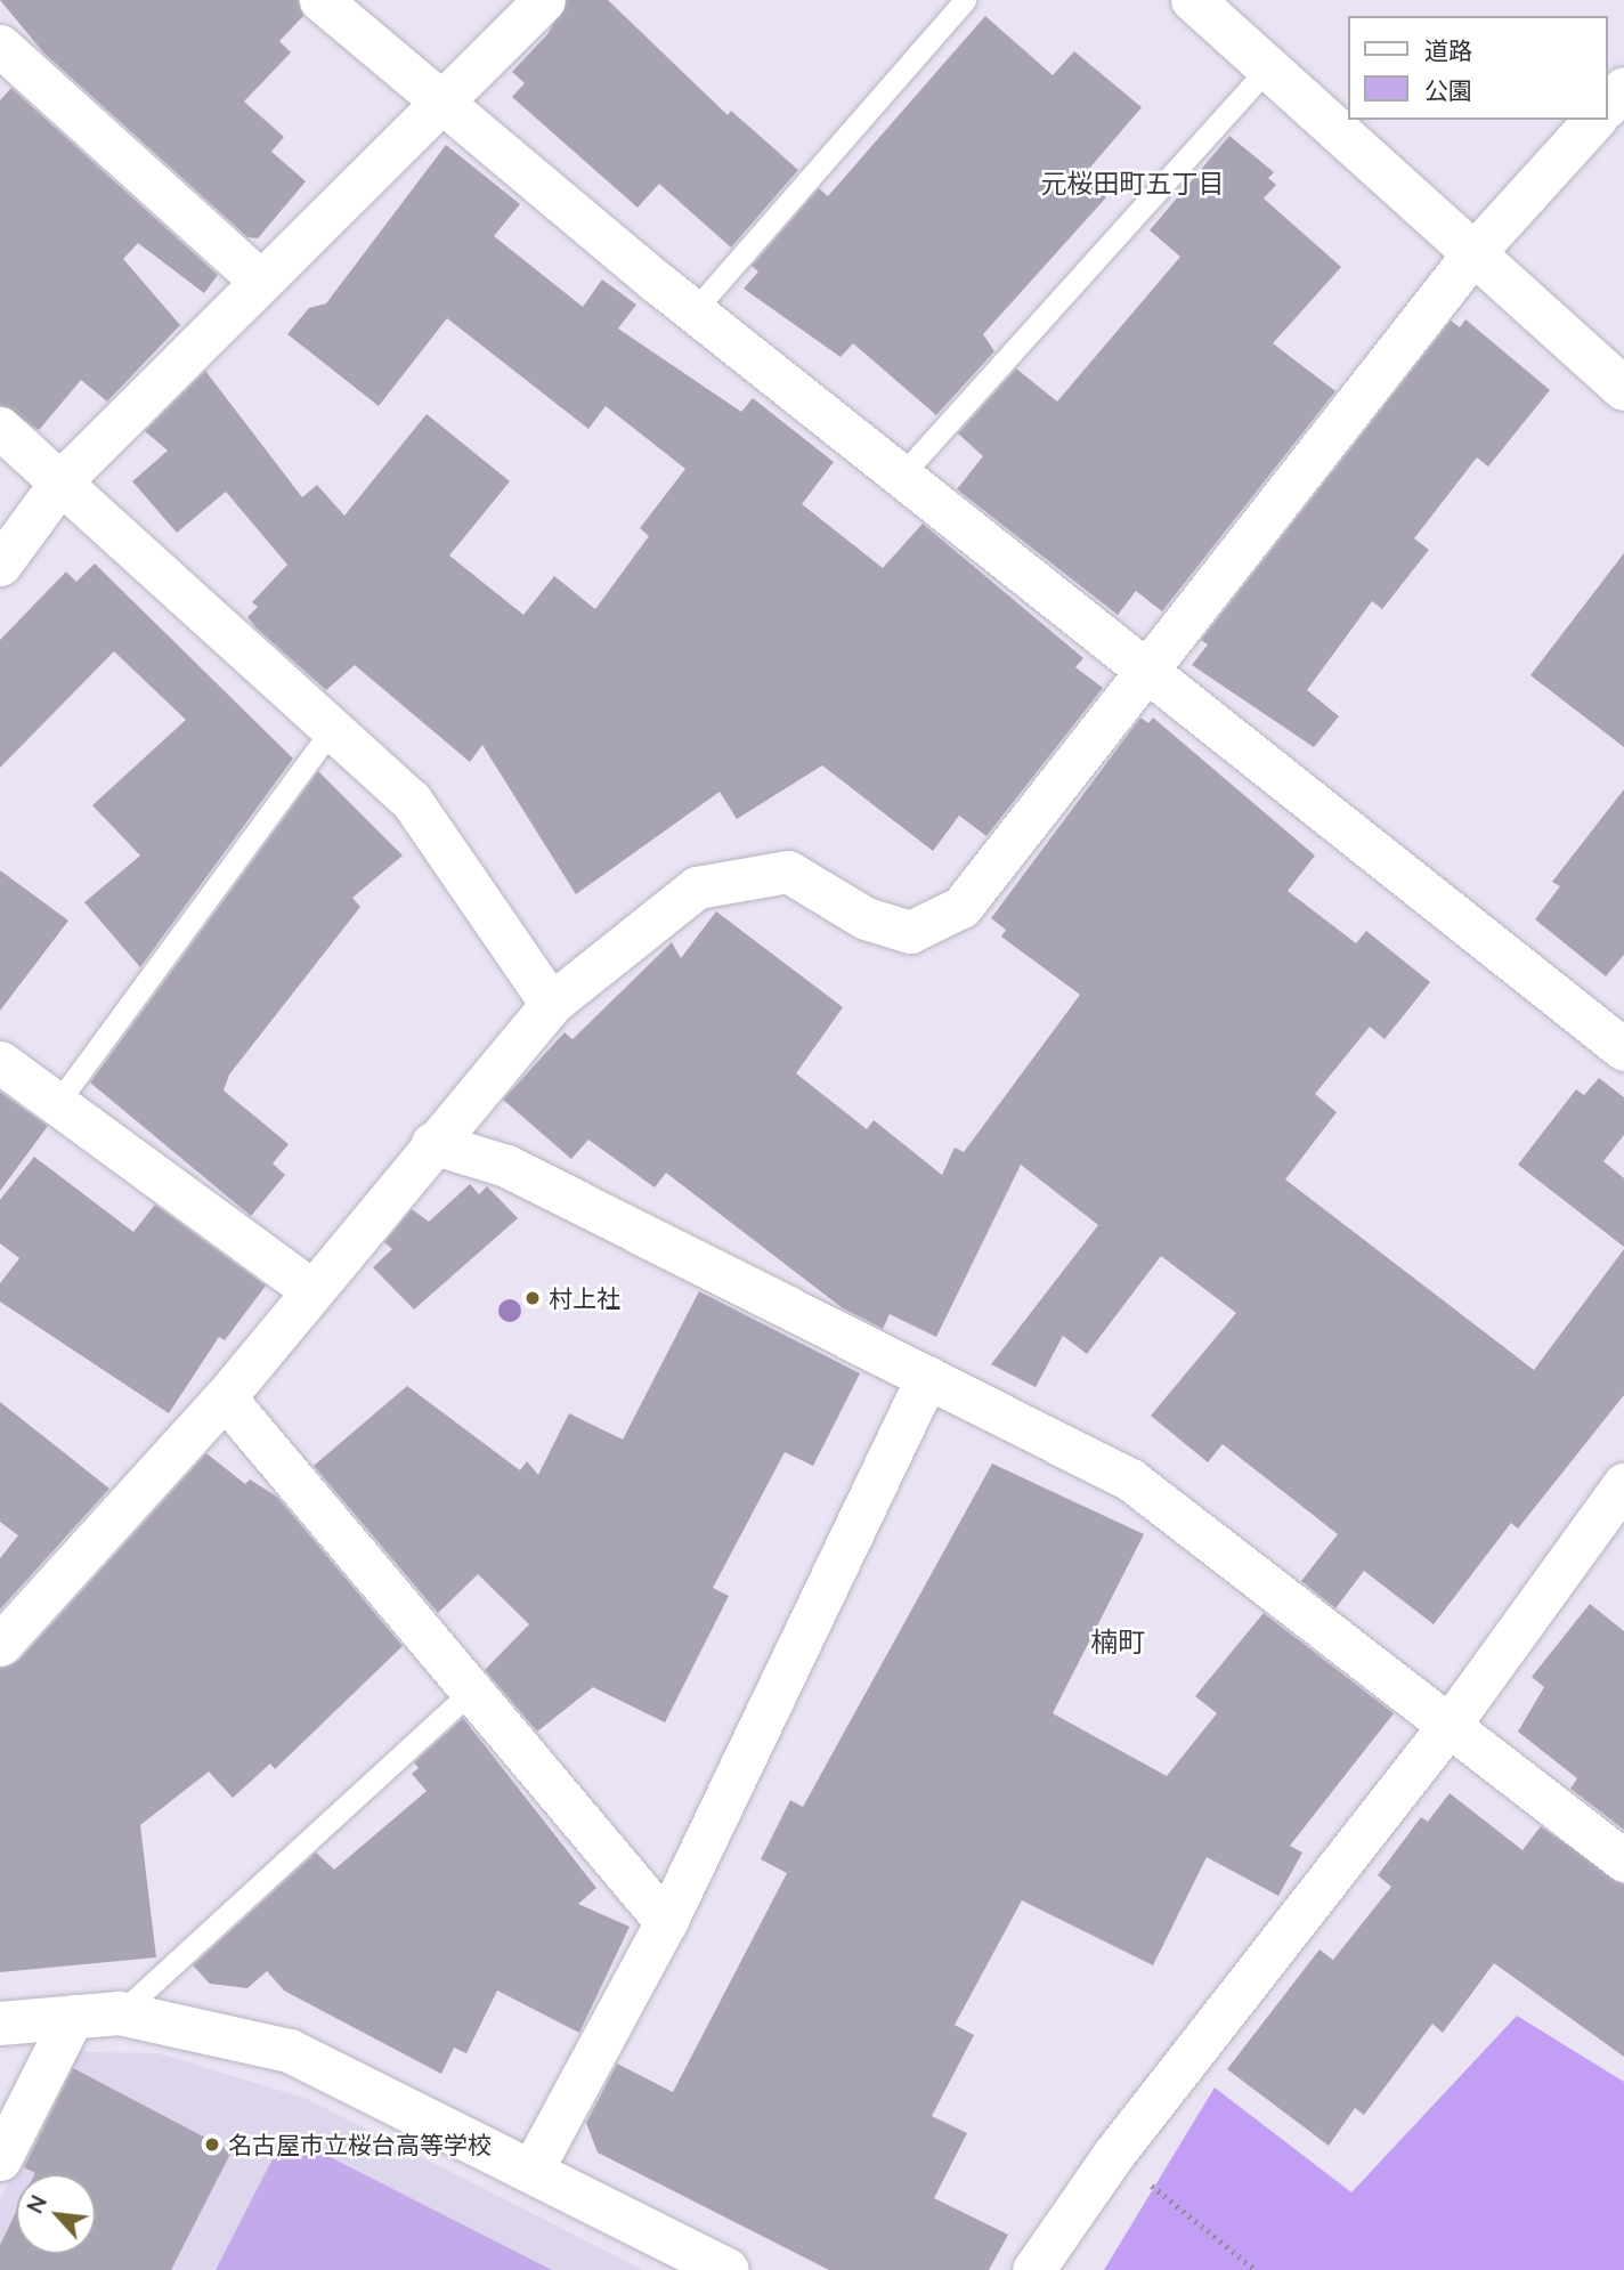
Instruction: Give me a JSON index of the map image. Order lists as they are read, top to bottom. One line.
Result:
{"districts":["元桜田町五丁目","楠町"],"places":["村上社","名古屋市立桜台高等学校"],"legend":["道路","公園"],"north":"top left"}
